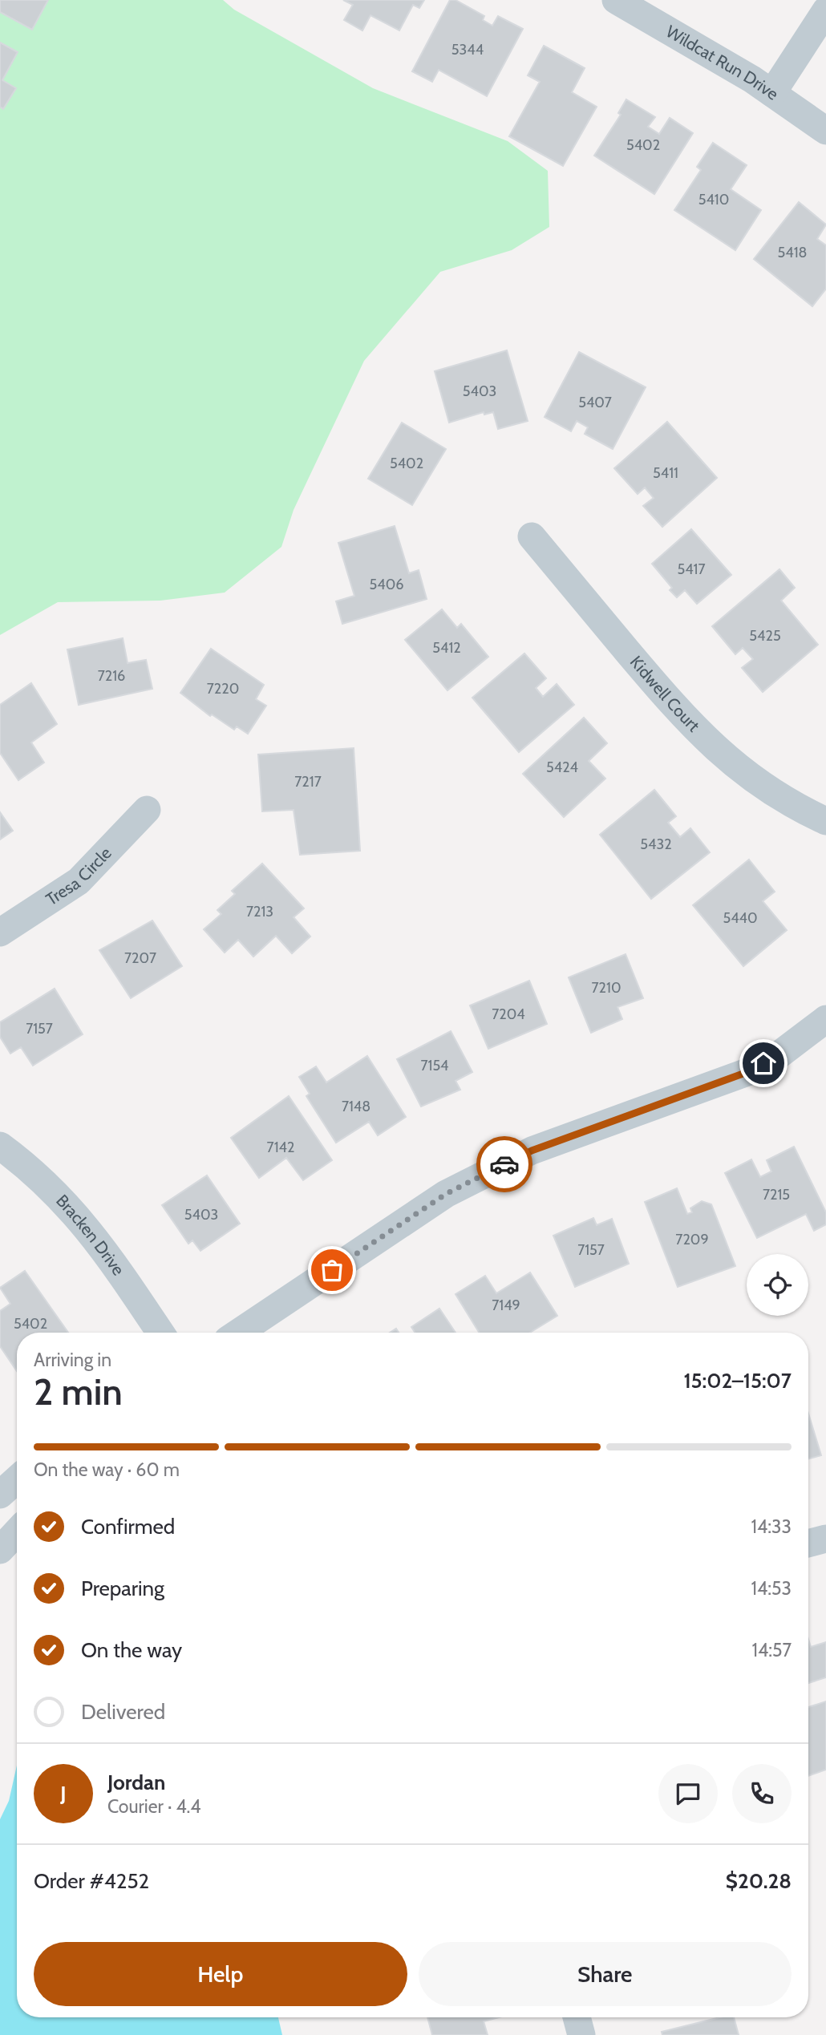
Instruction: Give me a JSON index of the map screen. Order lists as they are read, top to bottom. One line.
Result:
{"streets":{"street":["Wildcat Run Drive","Kidwell Court","Tresa Circle","Bracken Drive"]},"house_numbers":["5344","5402","5410","5418","5403","5407","5402","5411","5417","5406","5425","5412","7216","7220","5424","7217","5432","7213","5440","7207","7210","7204","7157","7154","7148","7142","7215","5403","7209","7157","7149","5402"],"page":{"heading":["2 min","Arriving in","15:02–15:07"],"panel":["Jordan","Courier · 4.4","Order #4252","$20.28"],"bar":"On the way · 60 m","list":[["Confirmed","14:33"],["Preparing","14:53"],["On the way","14:57"],"Delivered"],"round":"J","buttons":["Help","Share"]}}
